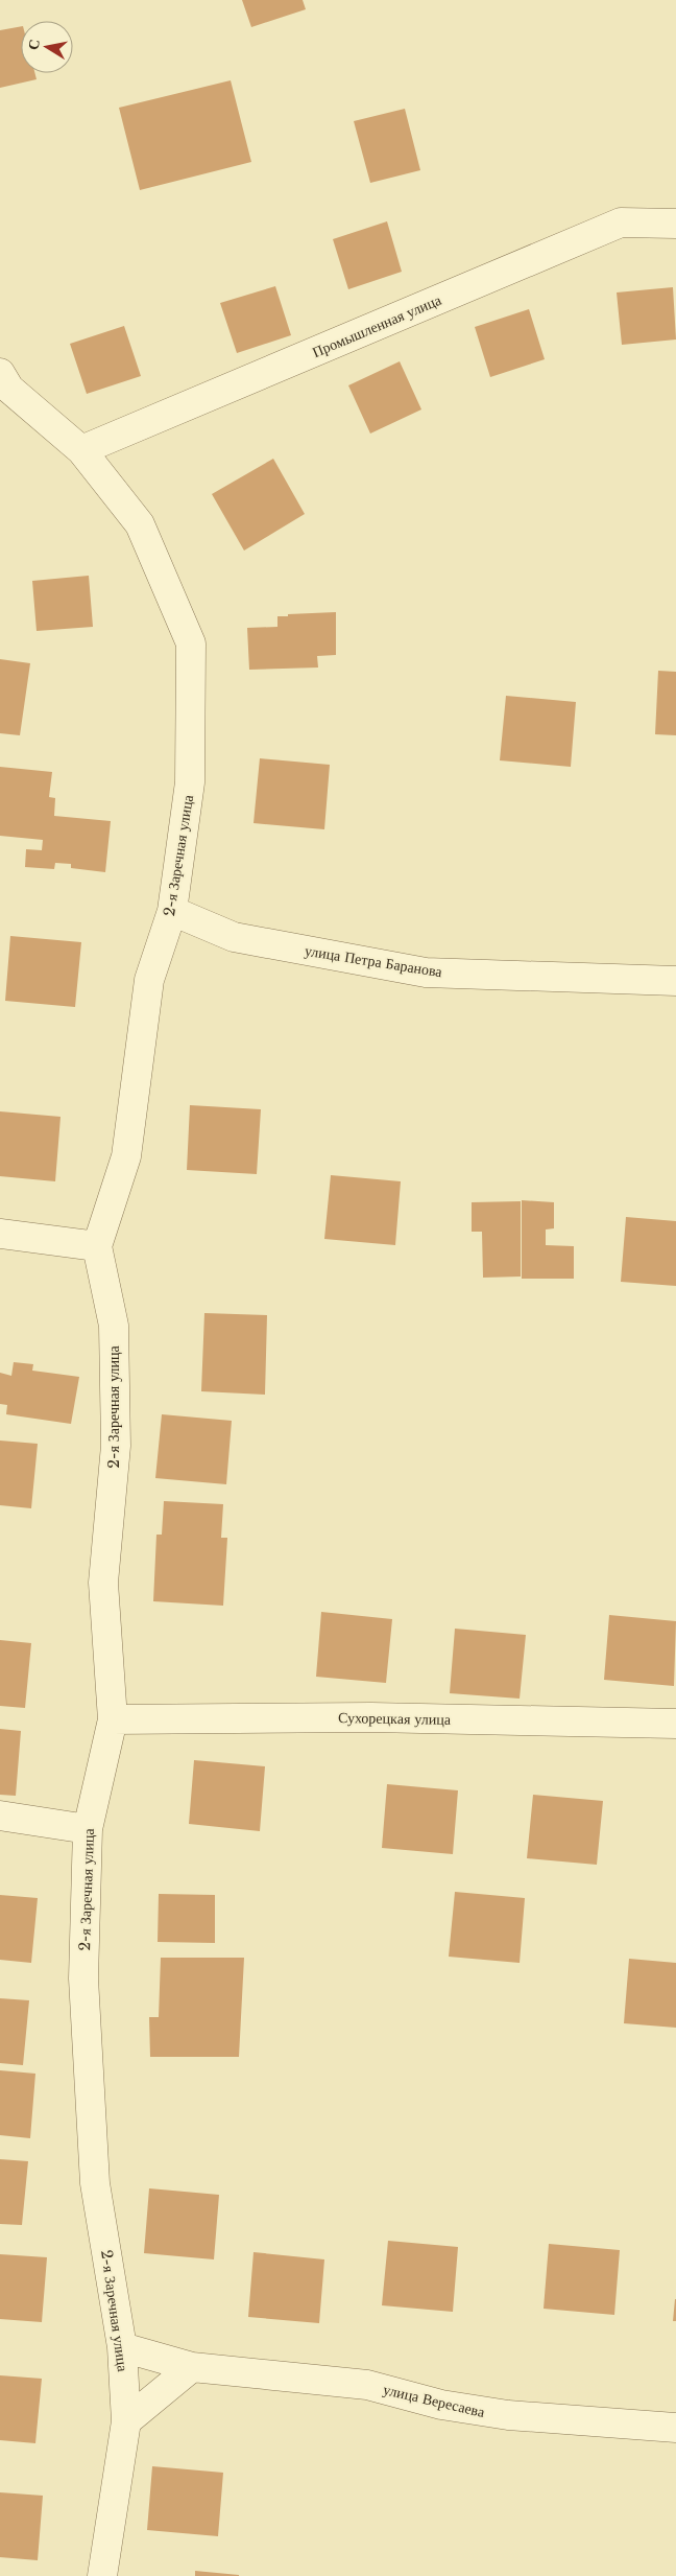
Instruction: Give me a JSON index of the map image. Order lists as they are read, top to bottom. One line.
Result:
{"streets":{"street":["Промышленная улица","2-я Заречная улица","улица Петра Баранова","Сухорецкая улица","улица Вересаева"]},"crossings":[["Промышленная улица","2-я Заречная улица"],["2-я Заречная улица","улица Петра Баранова"],["2-я Заречная улица","Сухорецкая улица"],["2-я Заречная улица","улица Вересаева"]],"north":"left"}
